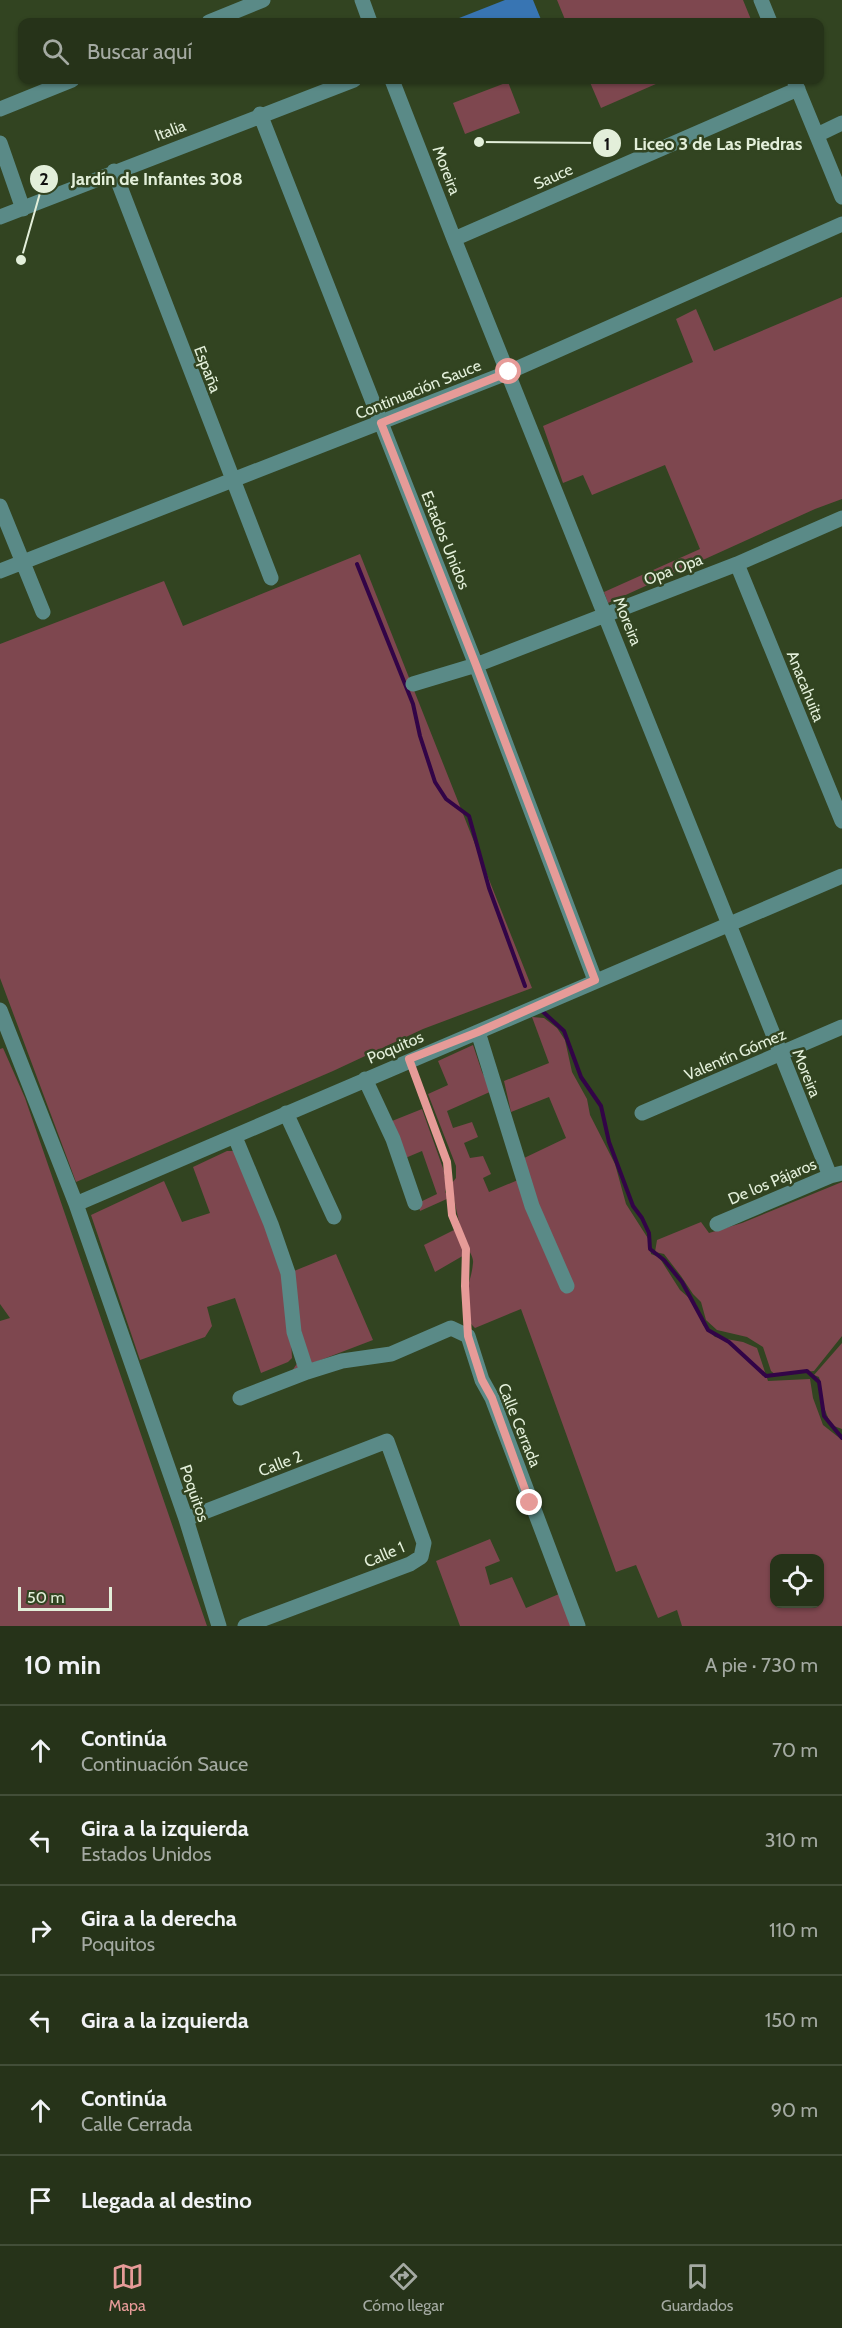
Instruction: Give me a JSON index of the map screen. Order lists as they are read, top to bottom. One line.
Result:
{"streets":{"street":["Italia","Moreira","Sauce","España","Continuación Sauce","Estados Unidos","Opa Opa","Anacahuita","Poquitos","Valentín Gómez","De los Pájaros","Calle Cerrada","Calle 2","Calle 1"]},"crossings":[["Italia","España"],["Italia","Estados Unidos"],["Moreira","Sauce"],["Moreira","Continuación Sauce"],["Moreira","Opa Opa"],["Moreira","Poquitos"],["Moreira","Valentín Gómez"],["Moreira","De los Pájaros"],["España","Continuación Sauce"],["Continuación Sauce","Estados Unidos"],["Estados Unidos","Opa Opa"],["Estados Unidos","Poquitos"],["Opa Opa","Anacahuita"],["Poquitos","Calle 2"],["Calle 2","Calle 1"]],"places":["Liceo 3 de Las Piedras","Jardín de Infantes 308"],"scale_bar":"50 m","page":{"search":"Buscar aquí","scale":"50 m","heading":["10 min","A pie · 730 m"],"list":[["Continúa","Continuación Sauce","70 m"],["Gira a la izquierda","Estados Unidos","310 m"],["Gira a la derecha","Poquitos","110 m"],["Gira a la izquierda","150 m"],["Continúa","Calle Cerrada","90 m"],"Llegada al destino"],"nav":["Mapa","Cómo llegar","Guardados"]}}
